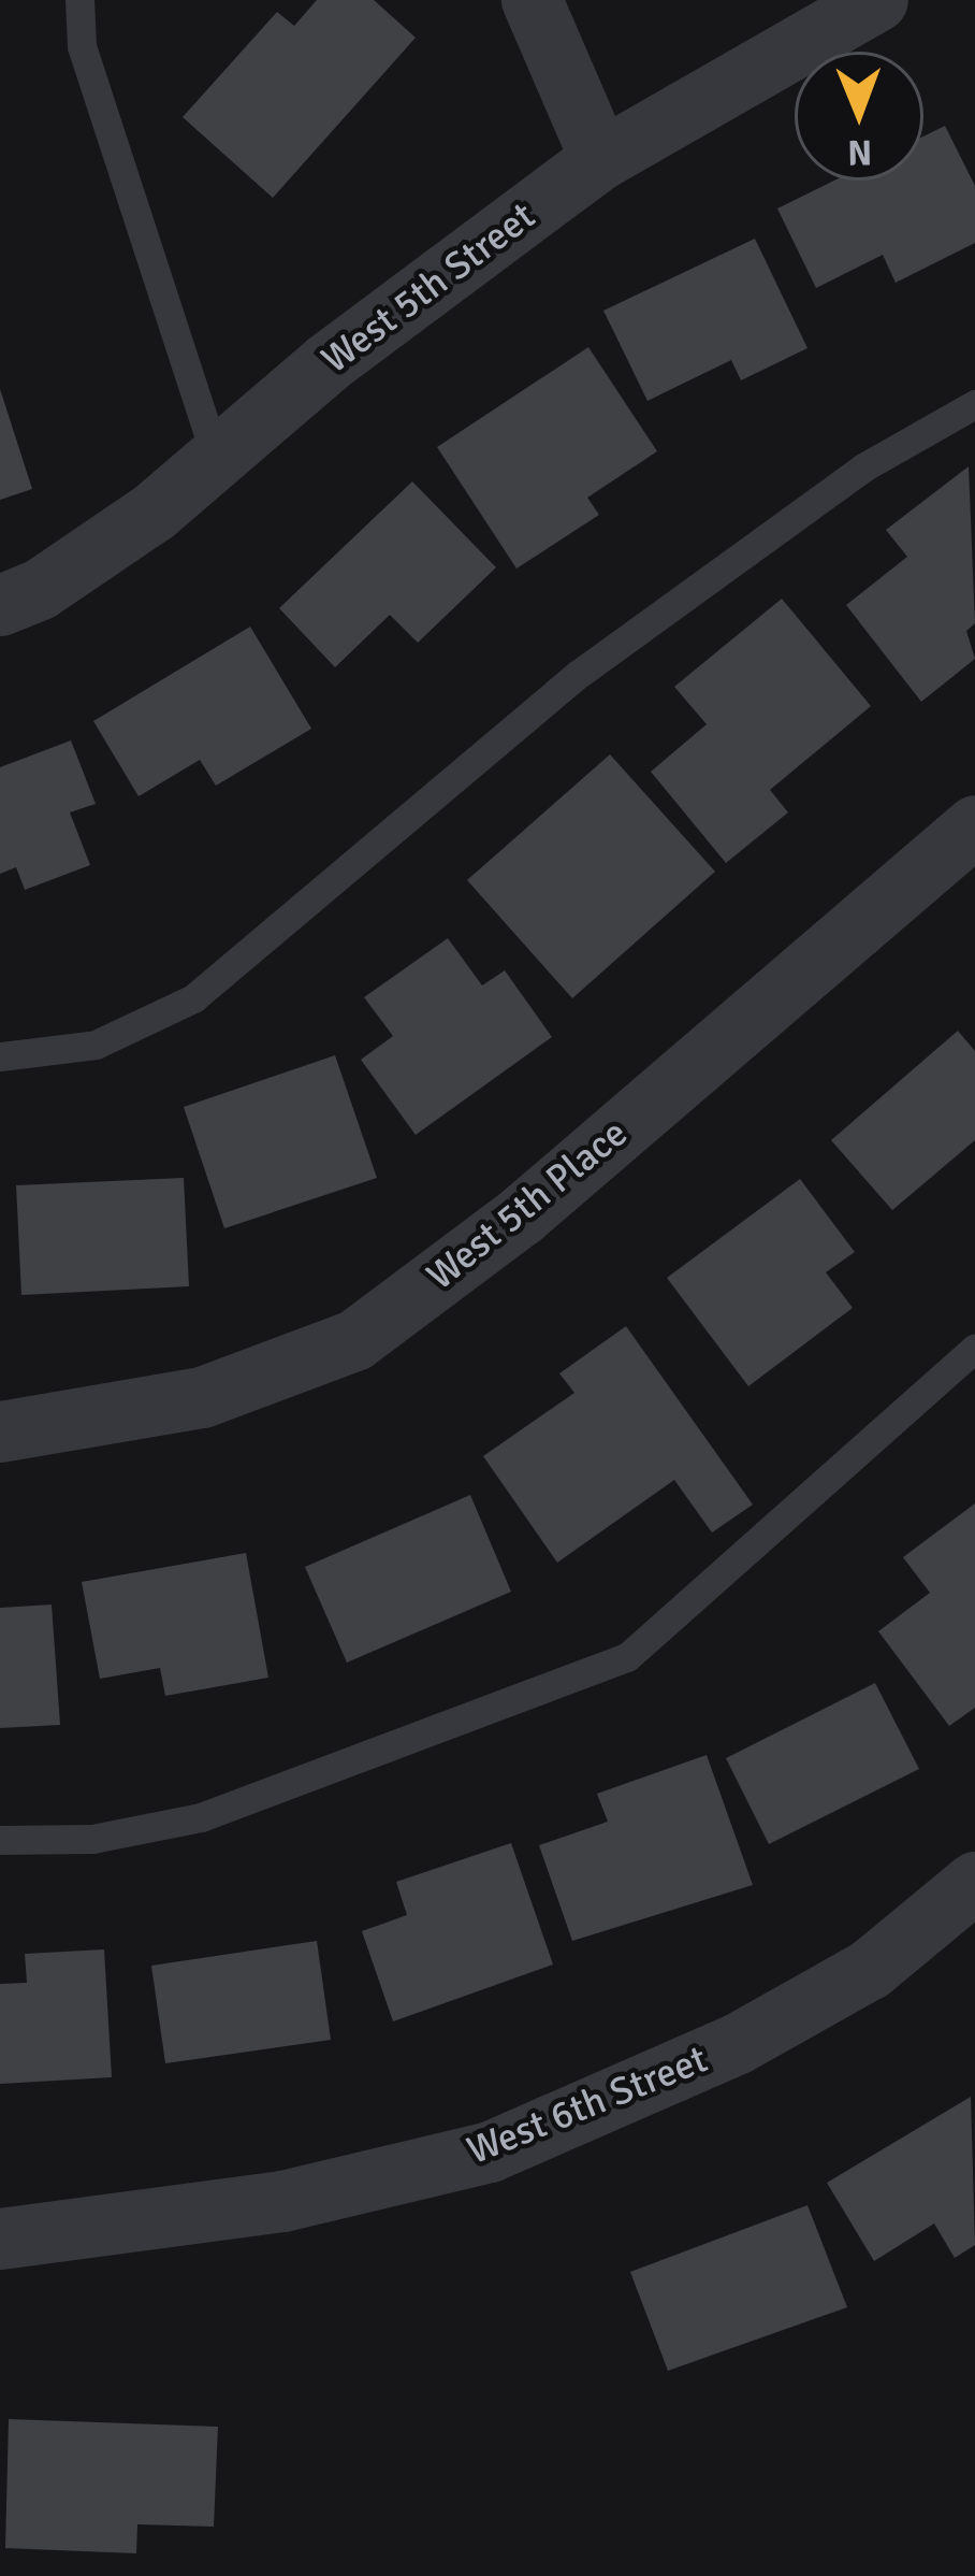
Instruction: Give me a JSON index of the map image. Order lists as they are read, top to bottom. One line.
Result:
{"streets":{"street":["West 5th Street","West 5th Place","West 6th Street"]},"north":"bottom"}
